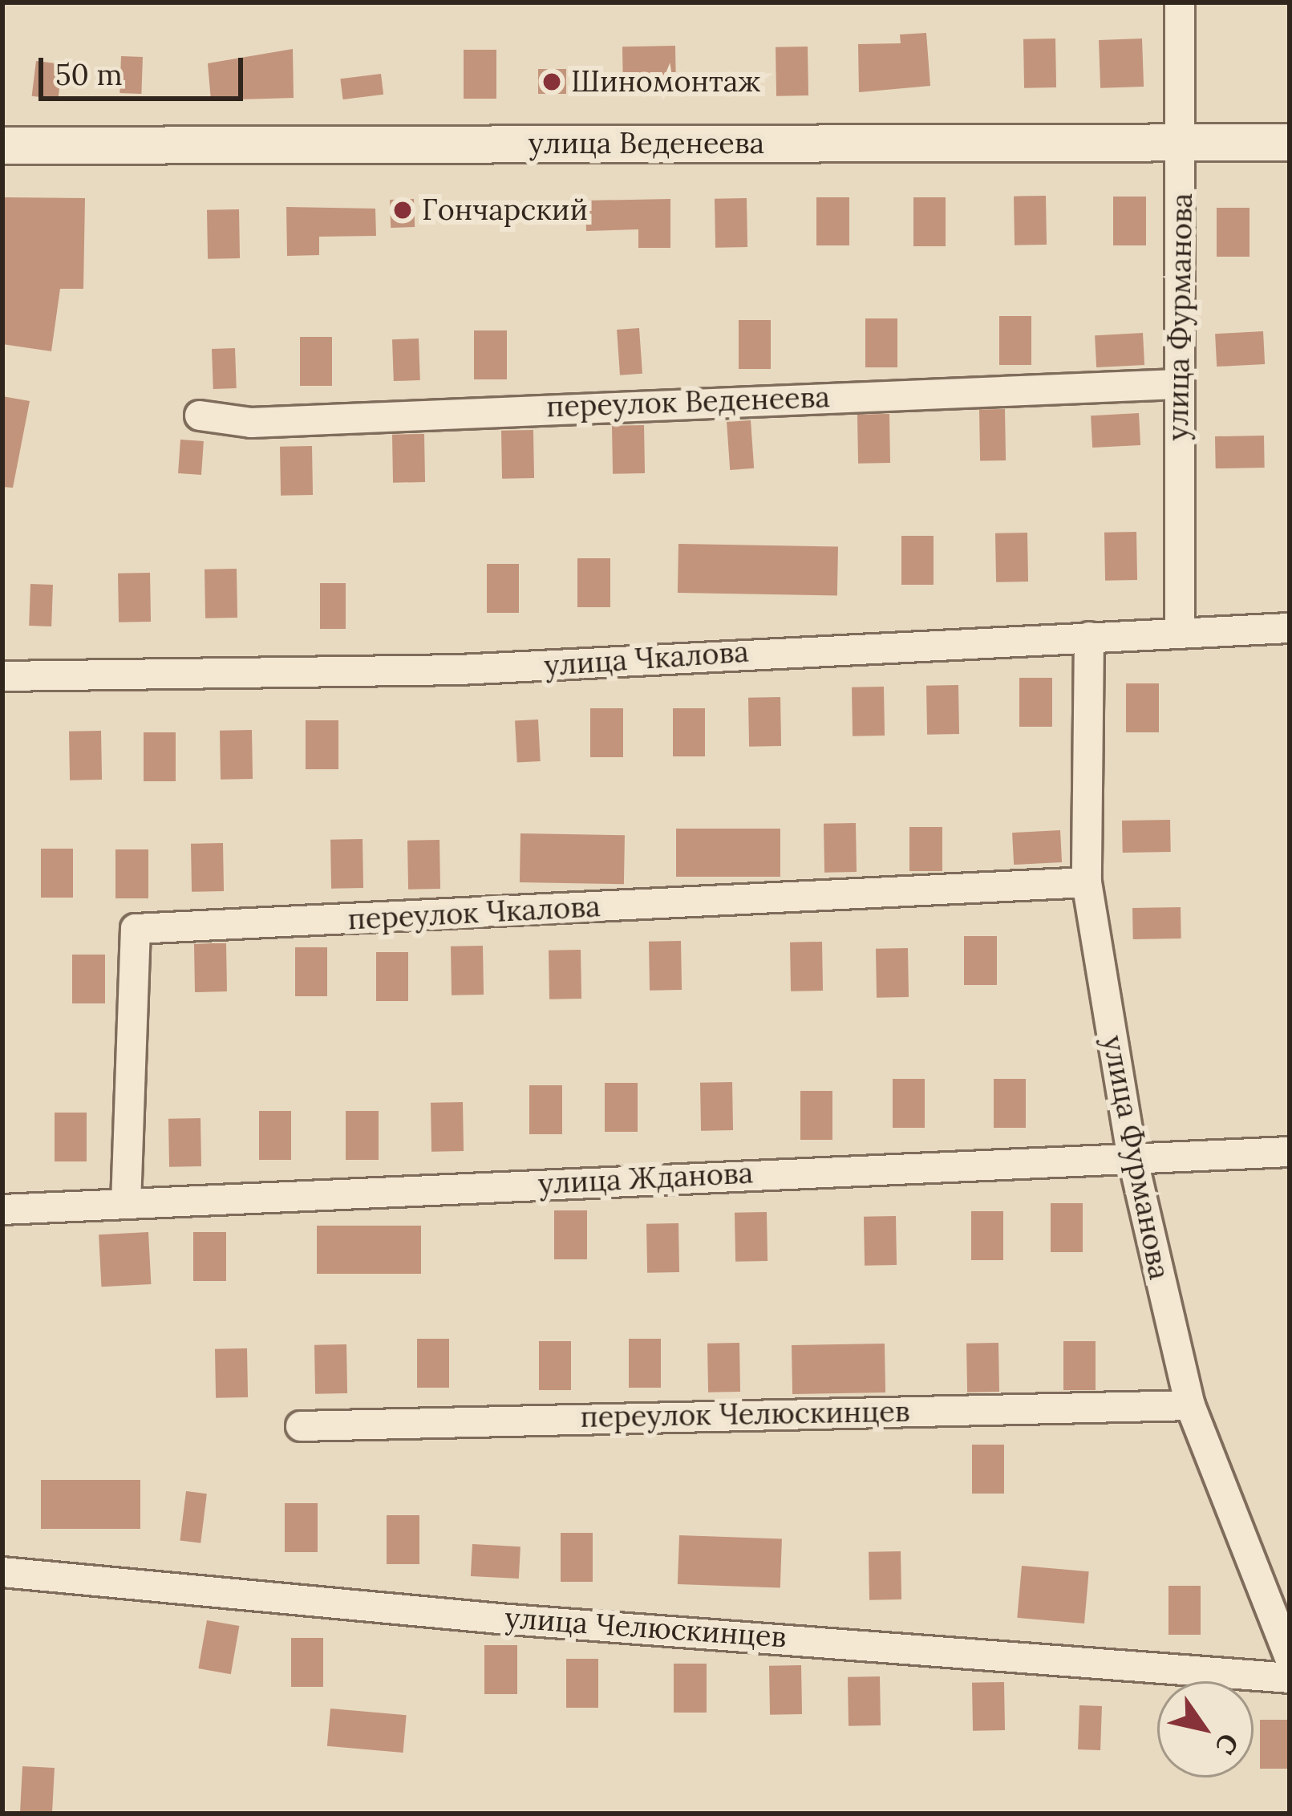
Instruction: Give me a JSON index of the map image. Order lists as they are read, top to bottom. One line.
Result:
{"streets":{"street":["улица Веденеева","улица Фурманова","переулок Веденеева","улица Чкалова","переулок Чкалова","улица Жданова","переулок Челюскинцев","улица Челюскинцев"]},"crossings":[["улица Веденеева","улица Фурманова"],["улица Фурманова","переулок Веденеева"],["улица Фурманова","улица Чкалова"],["улица Фурманова","переулок Чкалова"],["улица Фурманова","улица Жданова"],["улица Фурманова","переулок Челюскинцев"],["переулок Чкалова","улица Жданова"]],"places":["Шиномонтаж","Гончарский"],"scale_bar":"50 m","north":"bottom right"}
